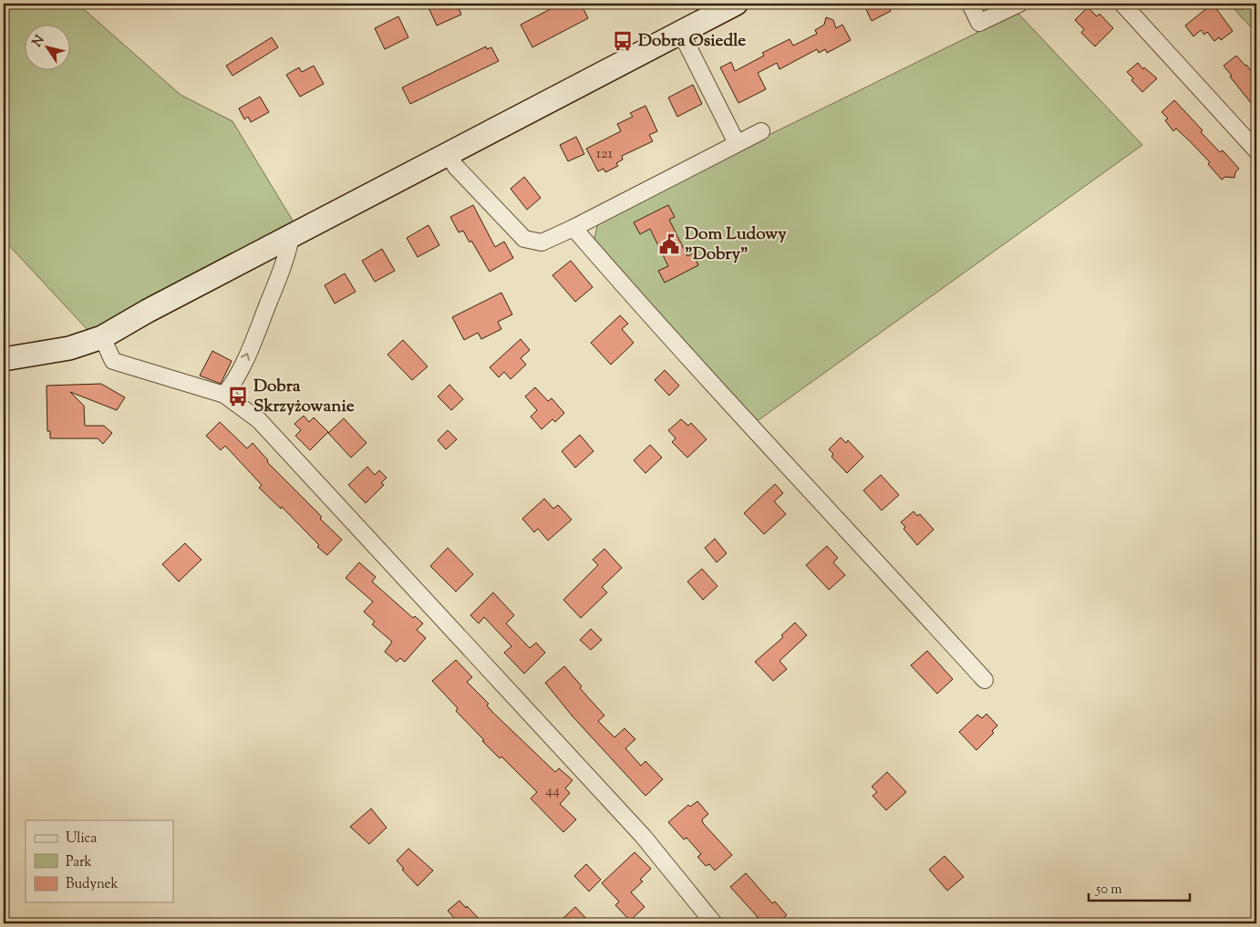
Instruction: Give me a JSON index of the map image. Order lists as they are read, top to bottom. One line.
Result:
{"places":{"bus stop":["Dobra Osiedle","Dobra Skrzyżowanie"],"public building":["Dom Ludowy \"Dobry\""]},"house_numbers":["121","44"],"legend":["Ulica","Park","Budynek"],"scale_bar":"50 m","north":"top left"}
